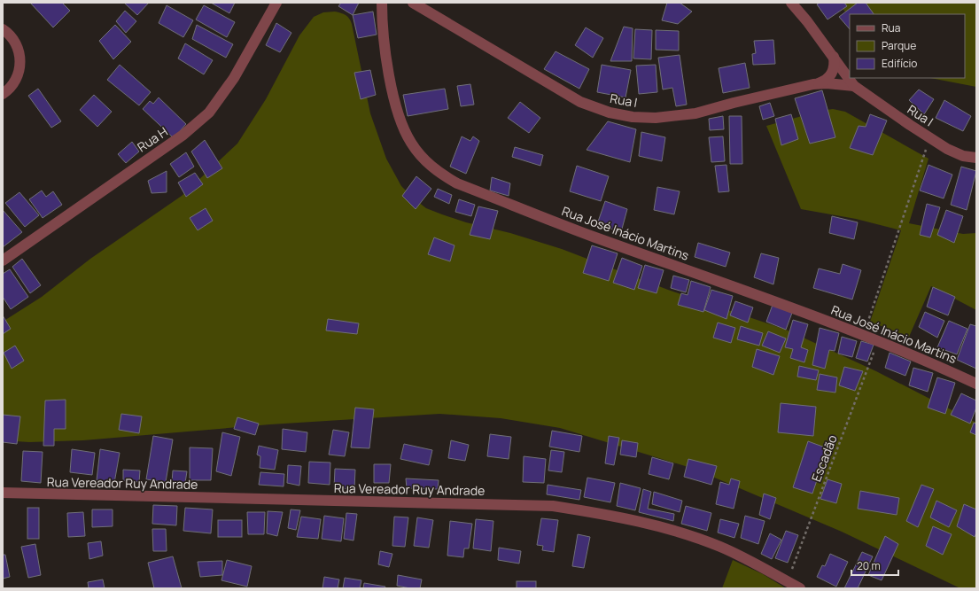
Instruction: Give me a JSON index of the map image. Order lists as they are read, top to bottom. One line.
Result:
{"streets":{"street":["Rua I","Rua H","Rua José Inácio Martins","Rua Vereador Ruy Andrade"],"path":["Escadão"]},"crossings":[["Rua José Inácio Martins","Escadão"],["Escadão","Rua Vereador Ruy Andrade"]],"legend":["Rua","Parque","Edifício"],"scale_bar":"20 m"}
